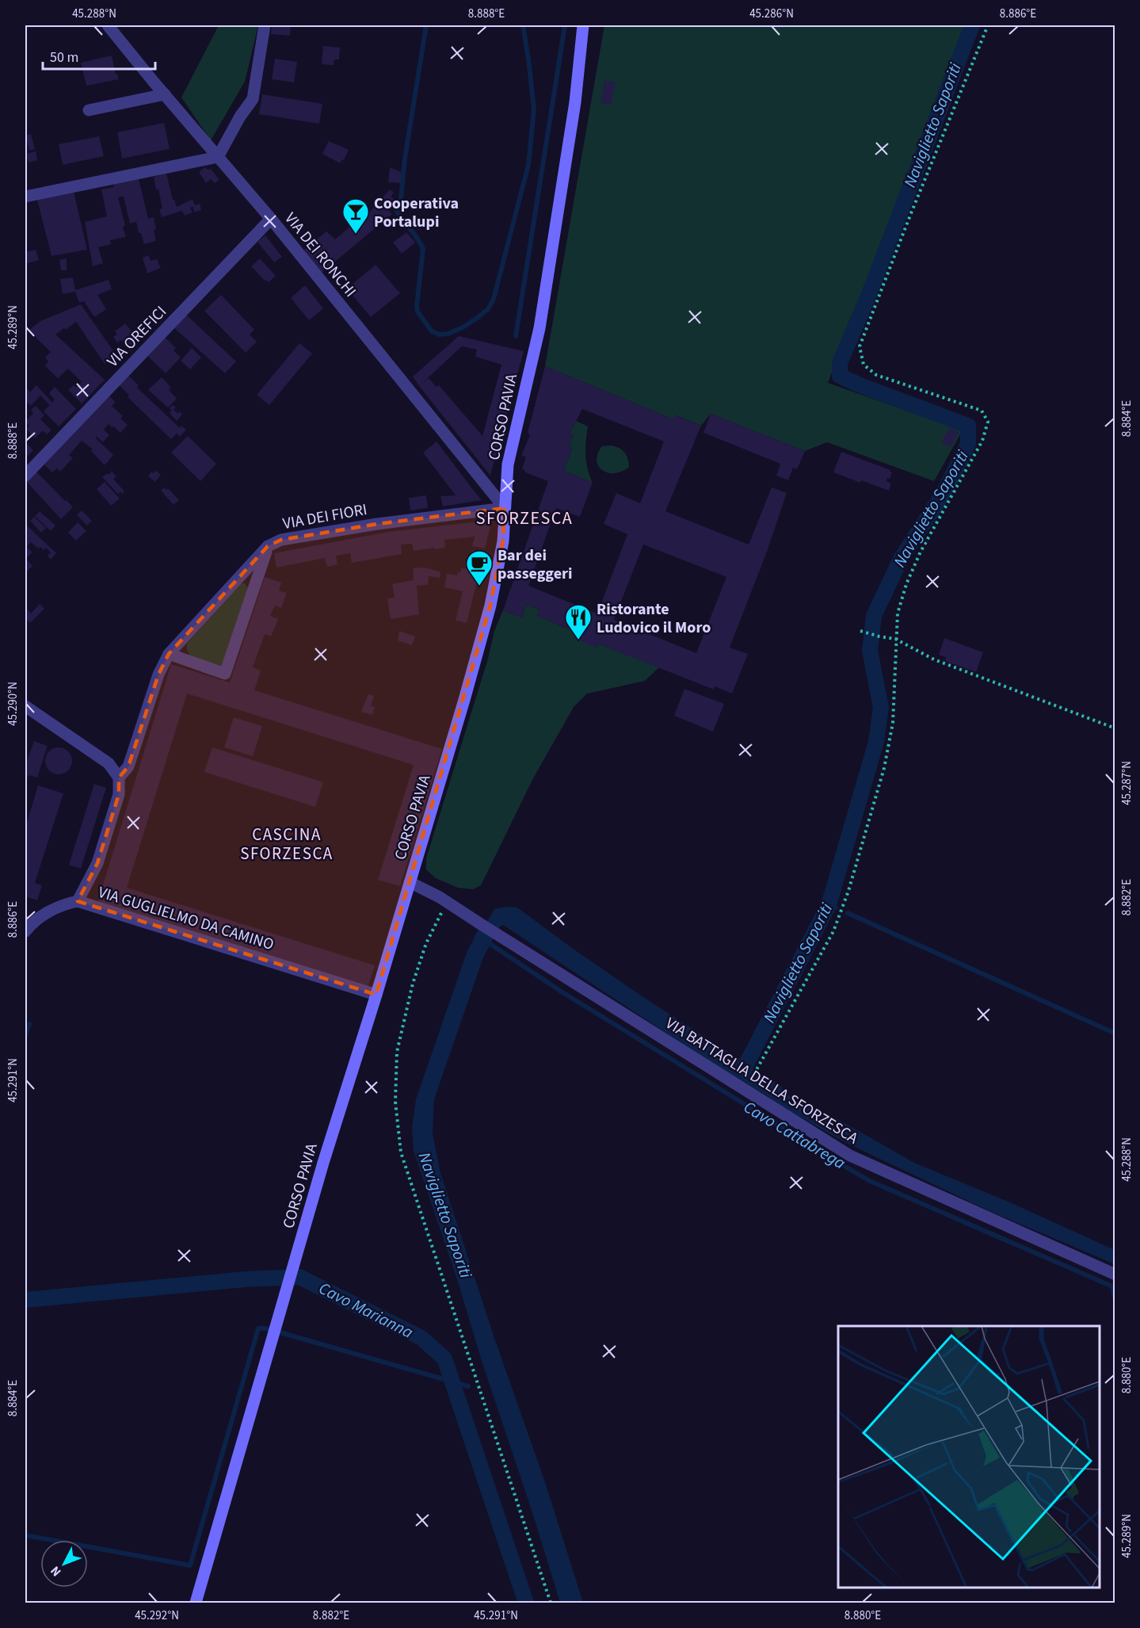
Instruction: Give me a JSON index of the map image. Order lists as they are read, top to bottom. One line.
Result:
{"streets":{"main road":["CORSO PAVIA"],"street":["VIA DEI RONCHI","VIA OREFICI","VIA DEI FIORI","VIA GUGLIELMO DA CAMINO","VIA BATTAGLIA DELLA SFORZESCA"]},"crossings":[["VIA DEI RONCHI","VIA OREFICI"],["VIA DEI RONCHI","CORSO PAVIA"],["VIA DEI RONCHI","VIA DEI FIORI"],["CORSO PAVIA","VIA DEI FIORI"],["CORSO PAVIA","VIA GUGLIELMO DA CAMINO"],["CORSO PAVIA","VIA BATTAGLIA DELLA SFORZESCA"],["VIA DEI FIORI","VIA GUGLIELMO DA CAMINO"]],"districts":["SFORZESCA","CASCINA SFORZESCA"],"water":["Naviglietto Saporiti","Cavo Cattabrega","Cavo Marianna"],"places":{"bar":["Cooperativa Portalupi"],"cafe":["Bar dei passeggeri"],"restaurant":["Ristorante Ludovico il Moro"]},"scale_bar":"50 m","north":"bottom left","coordinates":["45.288°N","8.888°E","45.286°N","8.886°E","45.289°N","8.884°E","45.290°N","45.287°N","8.882°E","45.291°N","8.880°E","45.292°N"]}
